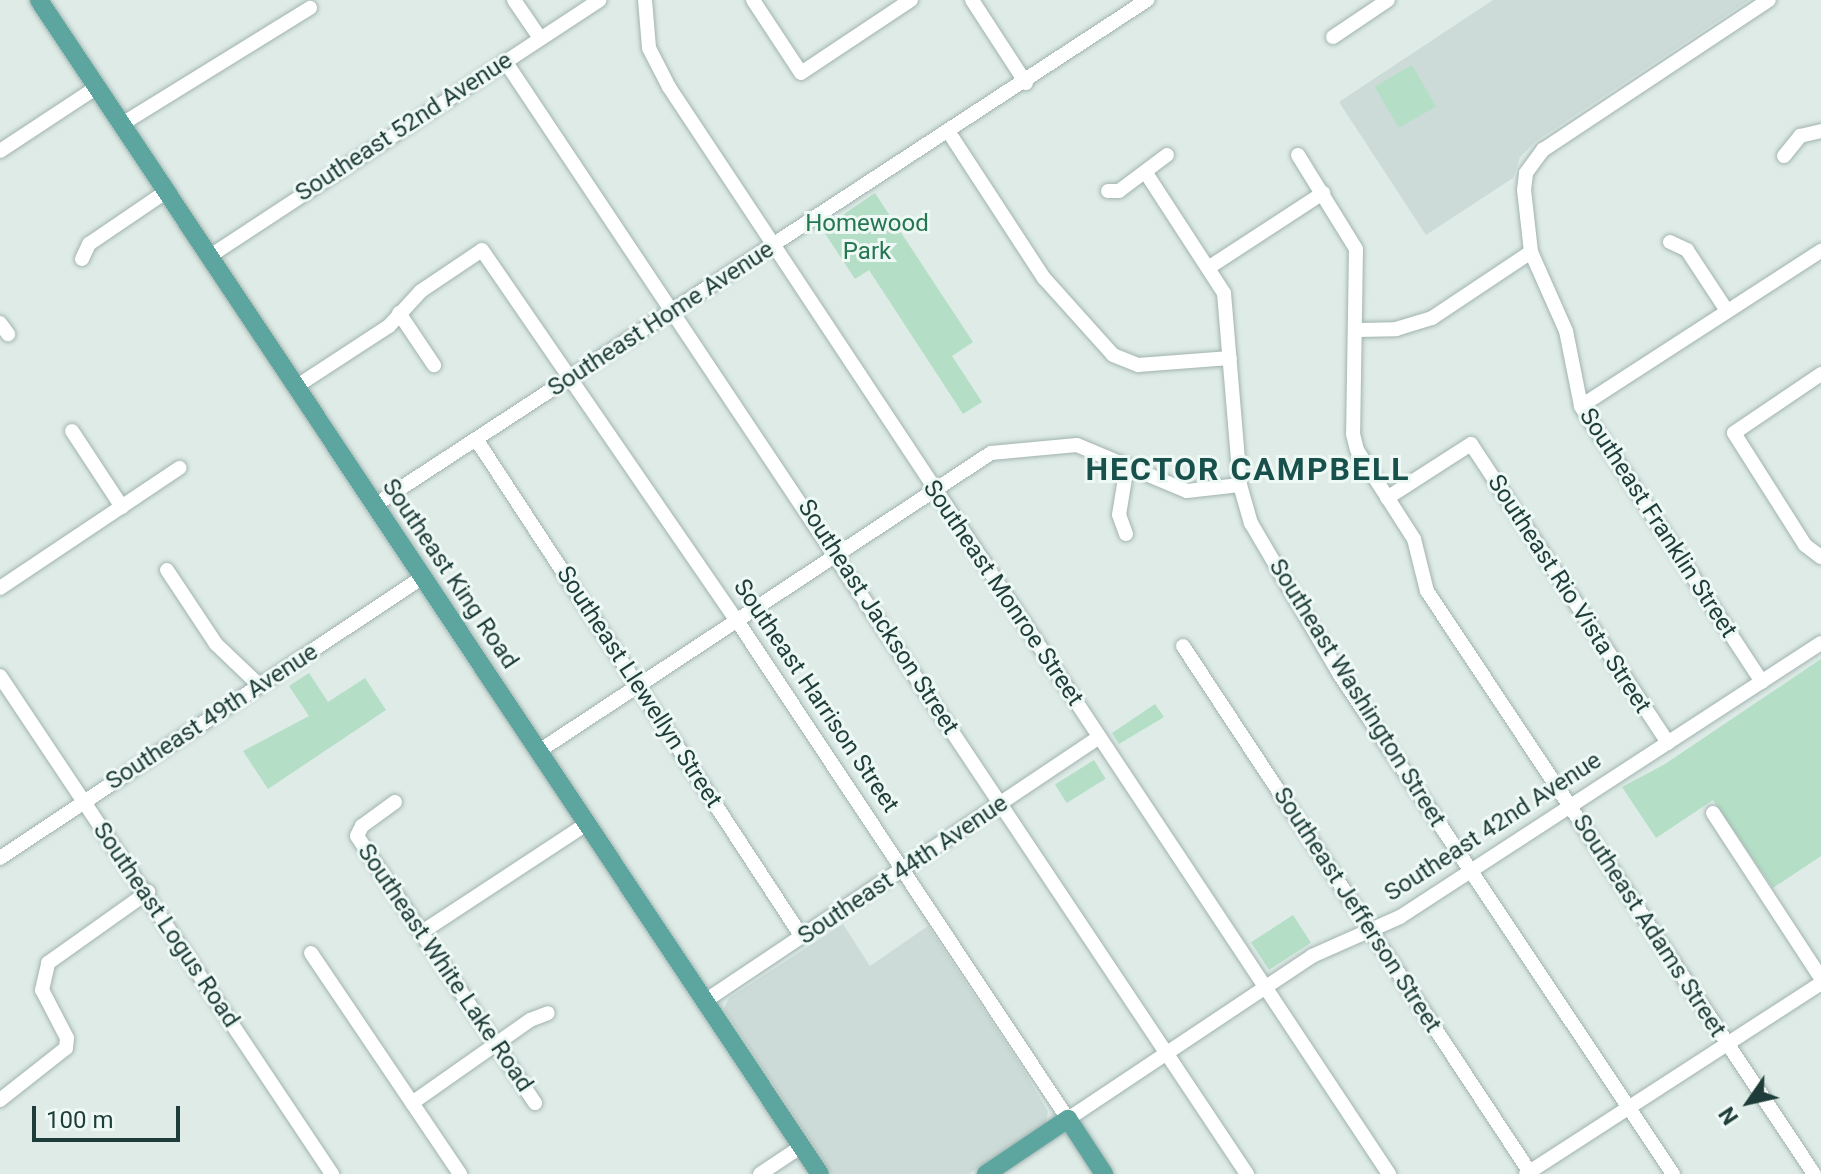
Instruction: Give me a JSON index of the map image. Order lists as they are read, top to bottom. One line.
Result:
{"streets":{"main road":["Southeast King Road","Southeast Harrison Street","Southeast 42nd Avenue"],"street":["Southeast 52nd Avenue","Southeast Home Avenue","Southeast Franklin Street","Southeast Monroe Street","Southeast Rio Vista Street","Southeast Jackson Street","Southeast Llewellyn Street","Southeast Washington Street","Southeast 49th Avenue","Southeast 44th Avenue","Southeast Jefferson Street","Southeast Logus Road","Southeast Adams Street","Southeast White Lake Road"]},"crossings":[["Southeast 52nd Avenue","Southeast King Road"],["Southeast 52nd Avenue","Southeast Jackson Street"],["Southeast Home Avenue","Southeast King Road"],["Southeast Home Avenue","Southeast Monroe Street"],["Southeast Home Avenue","Southeast Jackson Street"],["Southeast Home Avenue","Southeast Llewellyn Street"],["Southeast Home Avenue","Southeast Harrison Street"],["Southeast Franklin Street","Southeast 42nd Avenue"],["Southeast King Road","Southeast 49th Avenue"],["Southeast King Road","Southeast 44th Avenue"],["Southeast Monroe Street","Southeast 42nd Avenue"],["Southeast Monroe Street","Southeast 44th Avenue"],["Southeast Rio Vista Street","Southeast 42nd Avenue"],["Southeast Rio Vista Street","Southeast Adams Street"],["Southeast Jackson Street","Southeast 42nd Avenue"],["Southeast Jackson Street","Southeast 44th Avenue"],["Southeast Llewellyn Street","Southeast 44th Avenue"],["Southeast Washington Street","Southeast 42nd Avenue"],["Southeast Harrison Street","Southeast 42nd Avenue"],["Southeast Harrison Street","Southeast 44th Avenue"],["Southeast 49th Avenue","Southeast Logus Road"],["Southeast 42nd Avenue","Southeast Jefferson Street"],["Southeast 42nd Avenue","Southeast Adams Street"]],"districts":["HECTOR CAMPBELL"],"parks":["Homewood Park"],"scale_bar":"100 m","north":"bottom left"}
